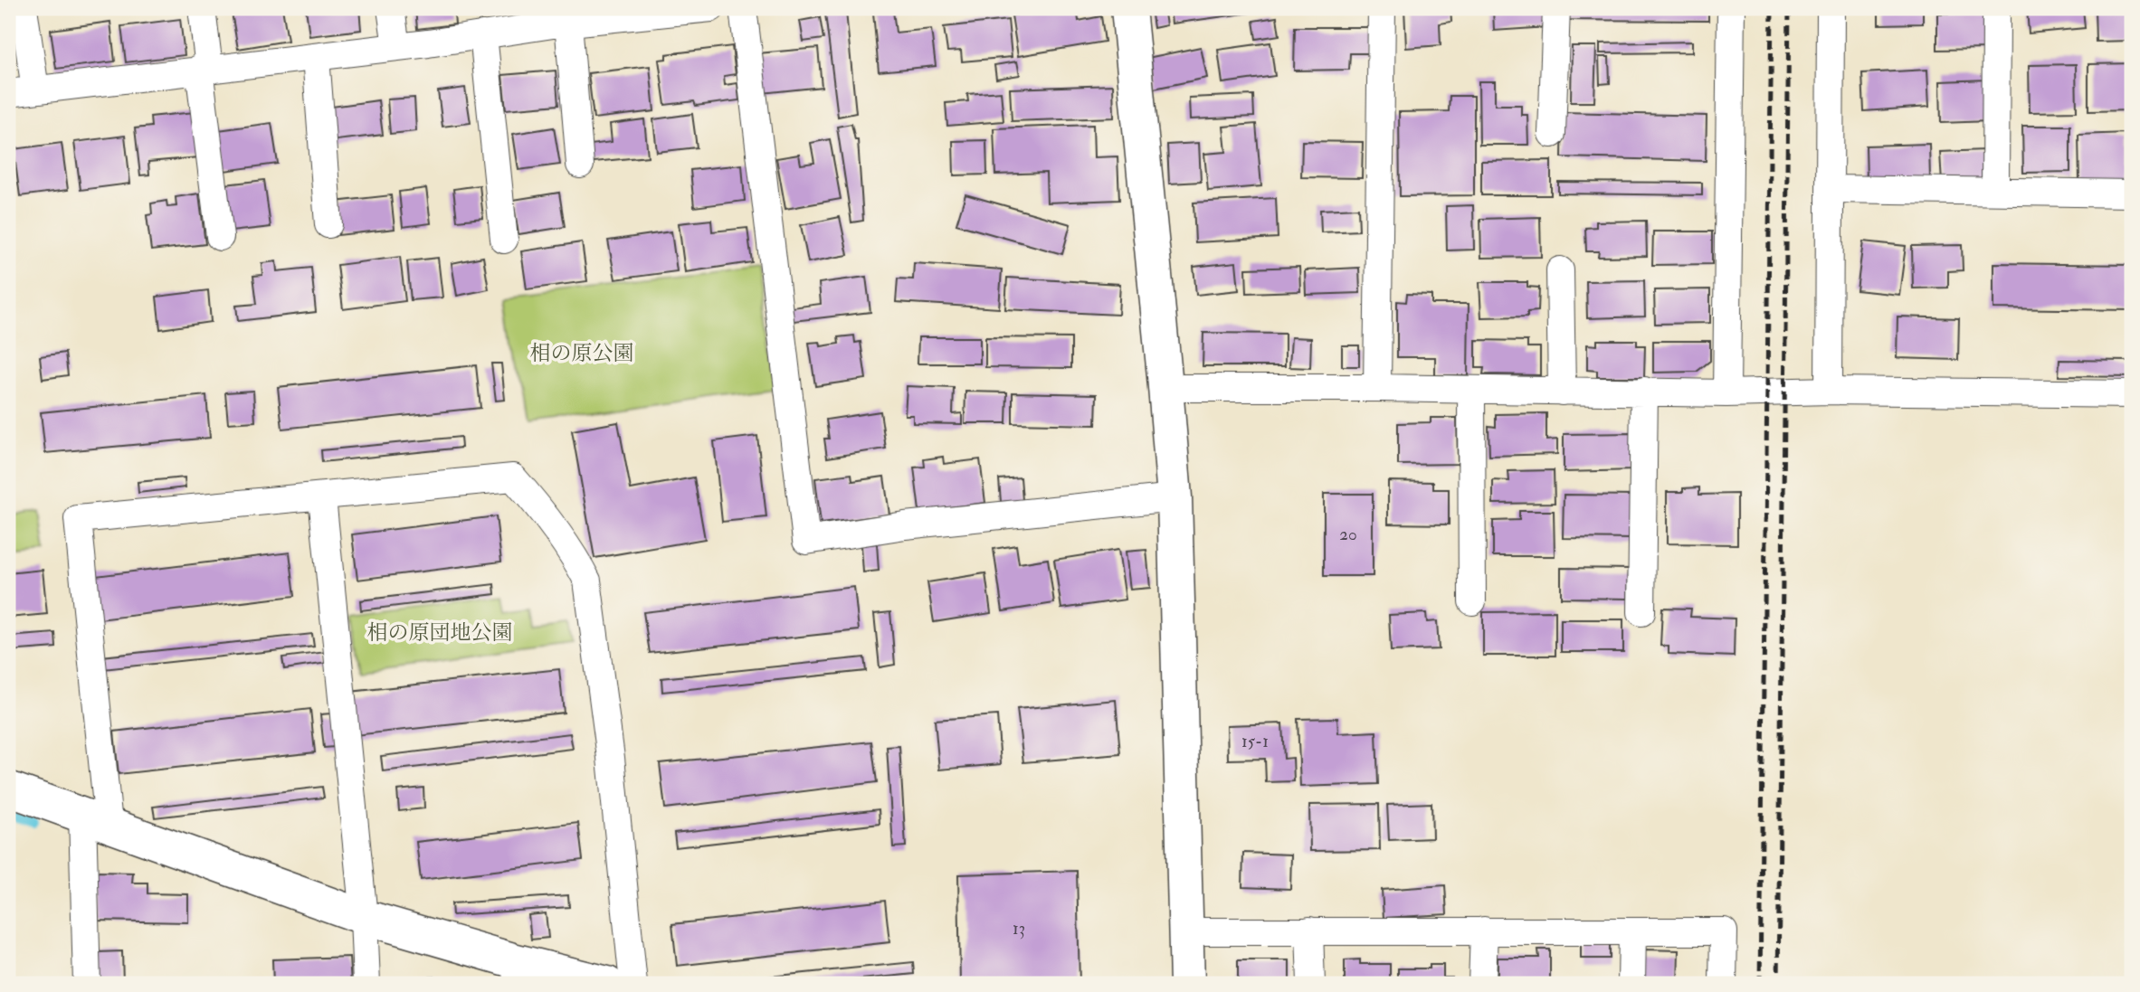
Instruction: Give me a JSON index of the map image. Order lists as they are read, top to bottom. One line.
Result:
{"parks":["相の原公園","相の原団地公園"],"house_numbers":["20","15-1","13"]}
